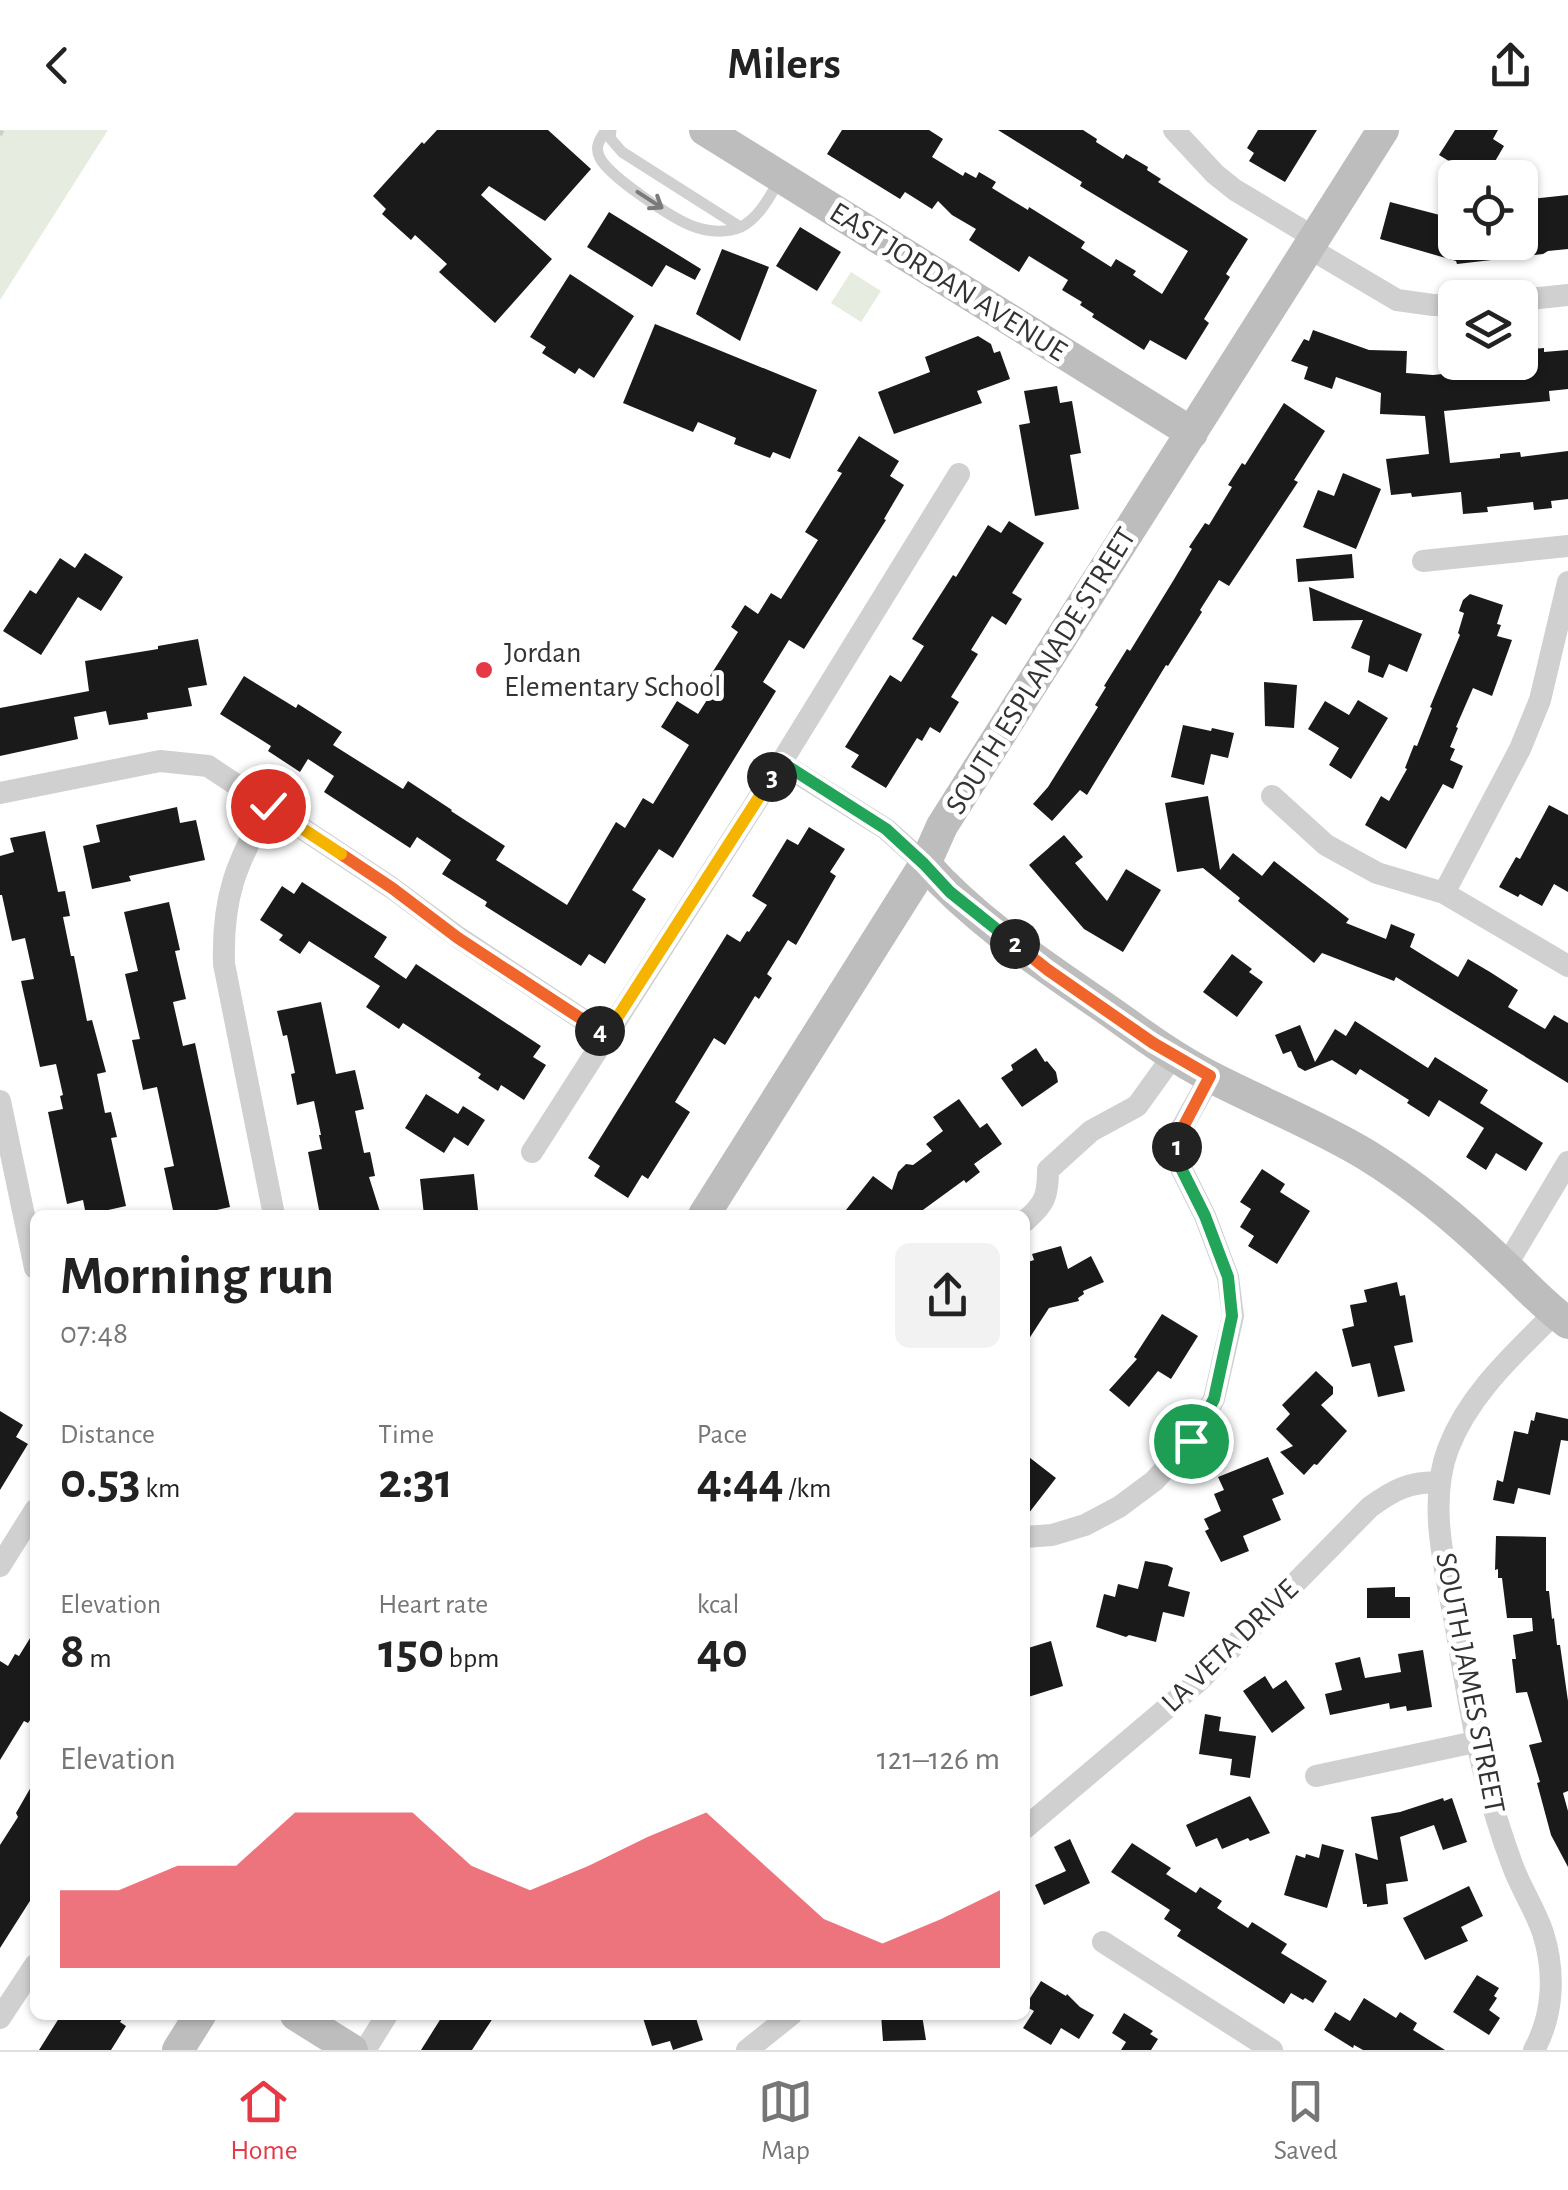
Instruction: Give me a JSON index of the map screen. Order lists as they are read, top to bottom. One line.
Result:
{"streets":{"street":["EAST JORDAN AVENUE","SOUTH ESPLANADE STREET","LA VETA DRIVE","SOUTH JAMES STREET"]},"crossings":[["EAST JORDAN AVENUE","SOUTH ESPLANADE STREET"],["LA VETA DRIVE","SOUTH JAMES STREET"]],"places":["Jordan Elementary School"],"page":{"header":"Milers","pins":["3","2","4","1"],"heading":["Morning run","07:48"],"stats":[["Distance","0.53 km"],["Time","2:31"],["Pace","4:44 /km"],["Elevation","8 m"],["Heart rate","150 bpm"],["kcal","40"]],"chart":["Elevation","121–126 m"],"tabs":["Home","Map","Saved"]}}
